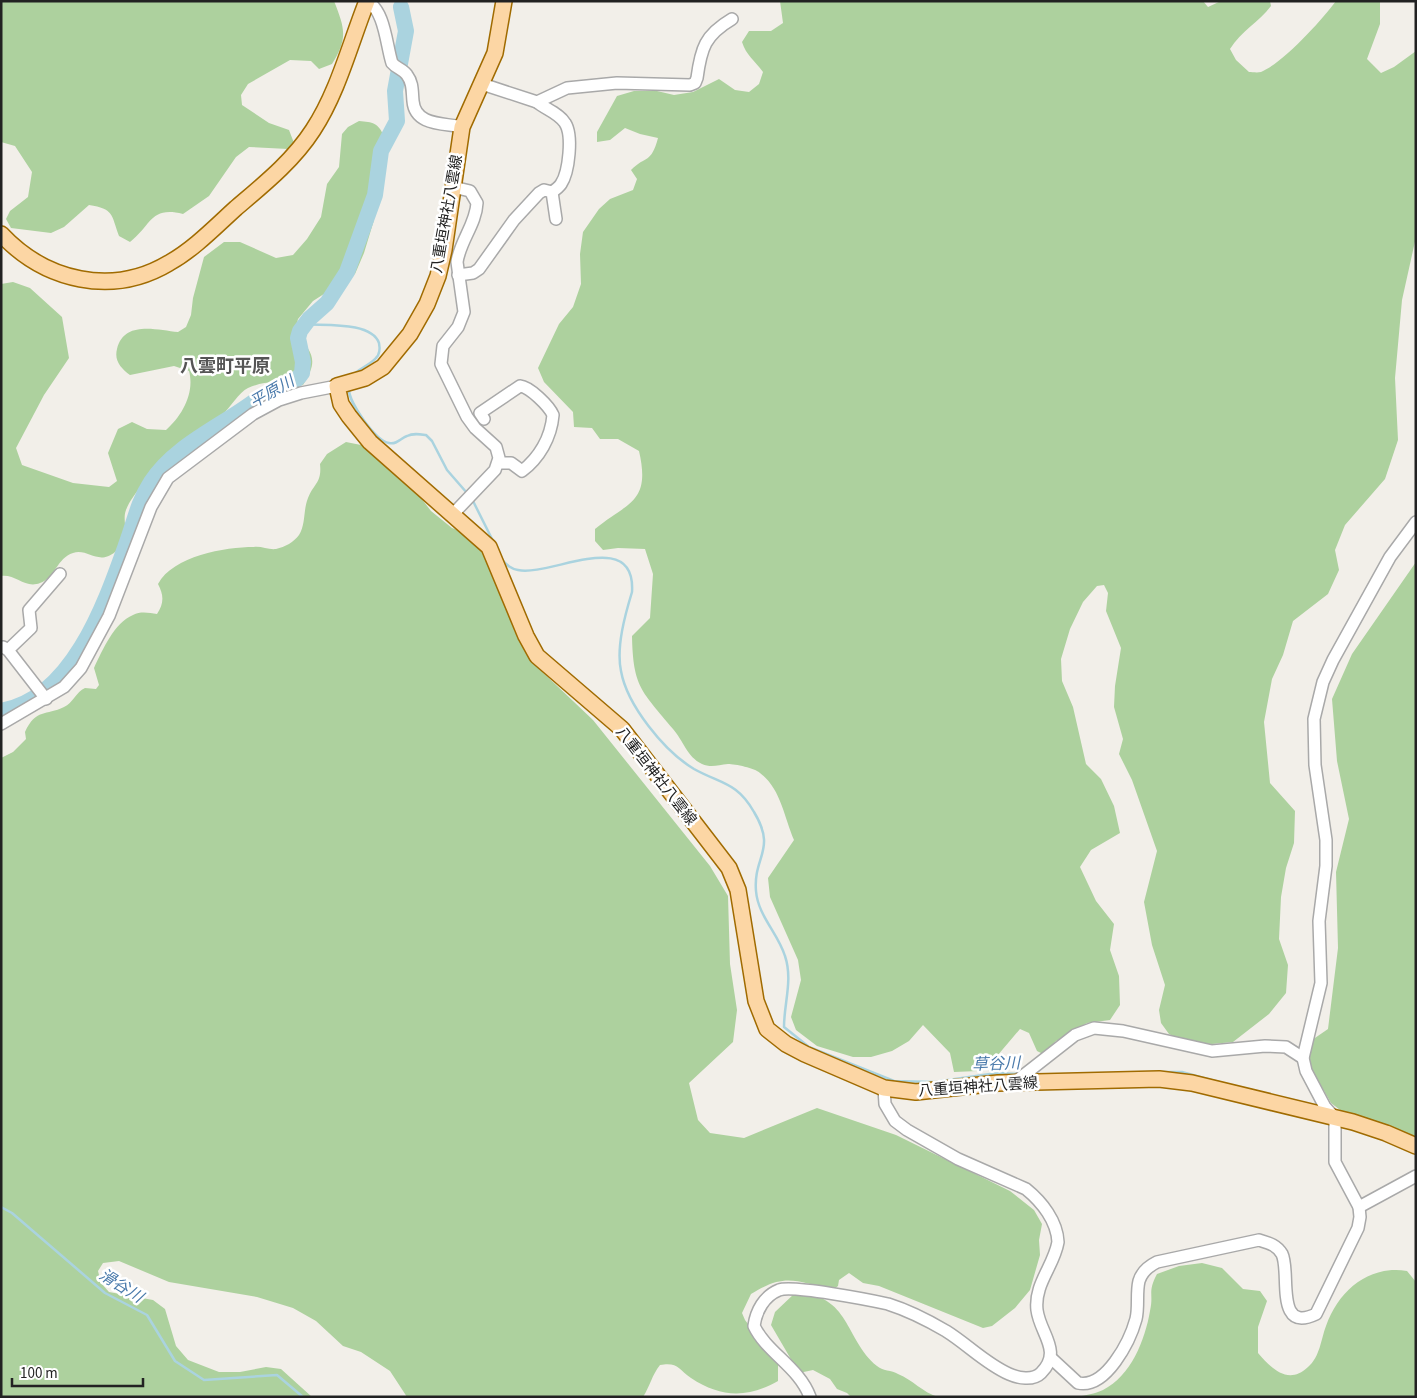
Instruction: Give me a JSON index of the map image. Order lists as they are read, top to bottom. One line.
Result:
{"streets":{"main road":["八重垣神社八雲線"]},"districts":["八雲町平原"],"water":["平原川","草谷川","滑谷川"],"scale_bar":"100 m"}
